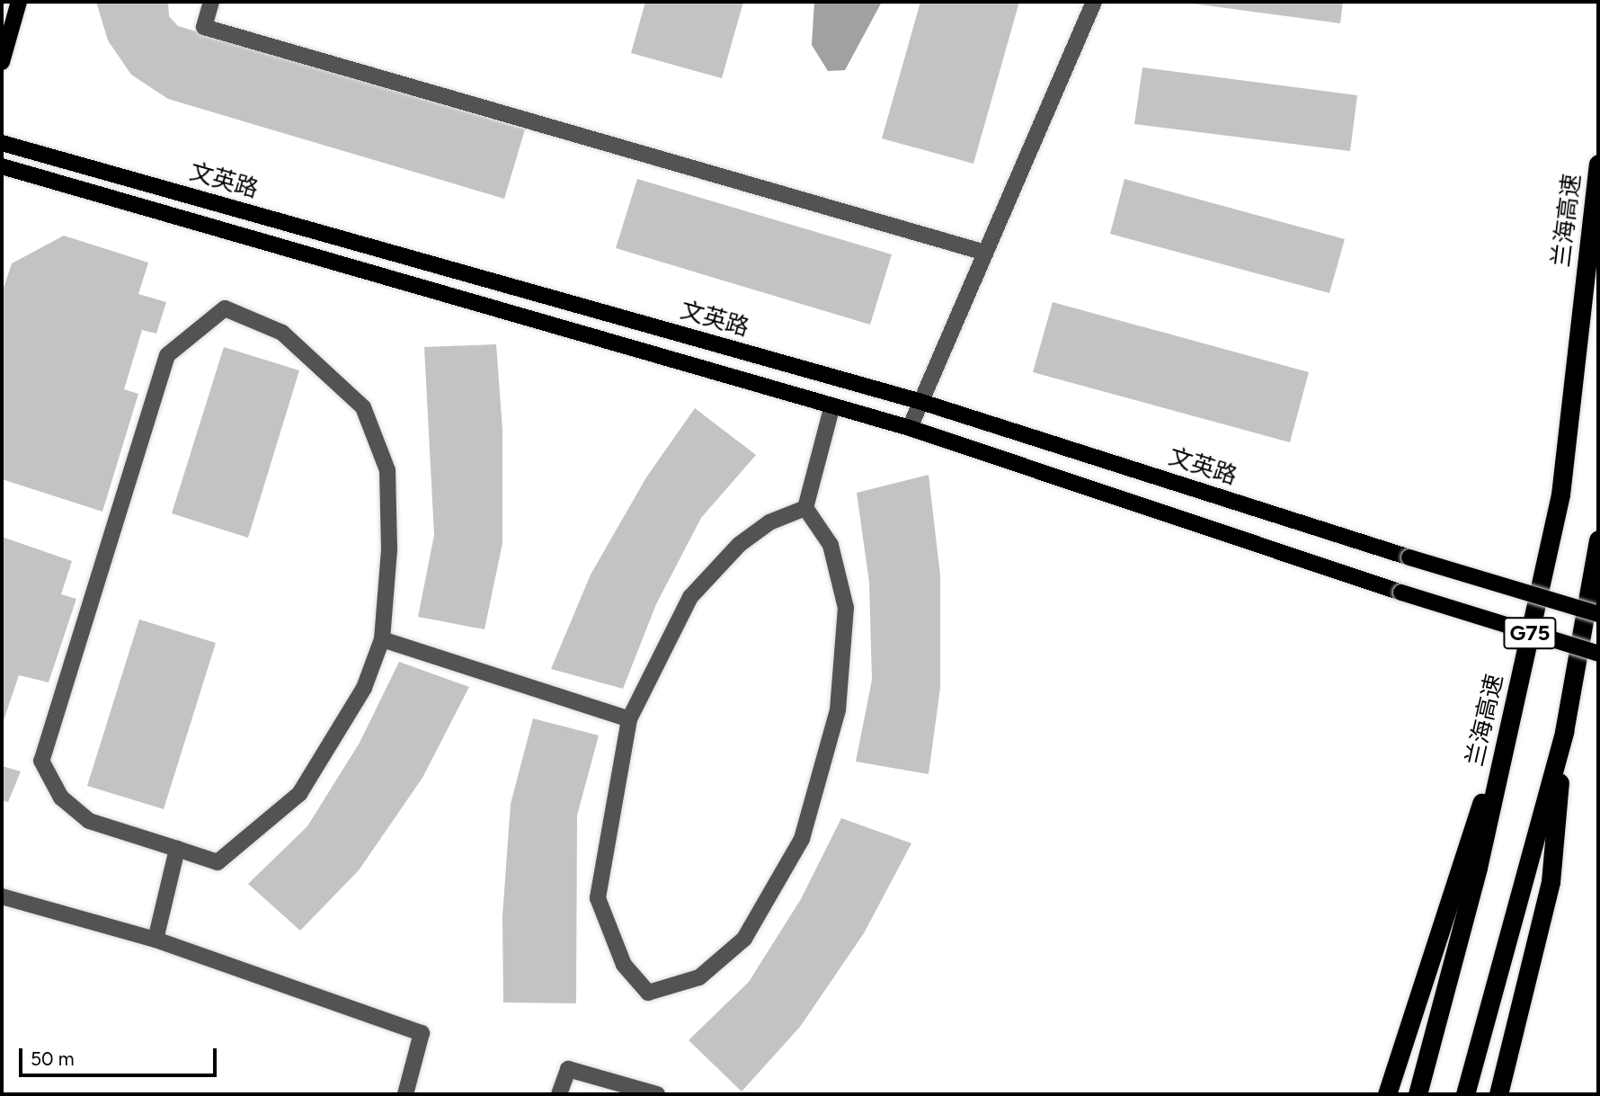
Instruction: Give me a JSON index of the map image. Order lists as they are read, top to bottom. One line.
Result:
{"streets":{"highway":["兰海高速","G75"],"main road":["文英路"]},"scale_bar":"50 m"}
